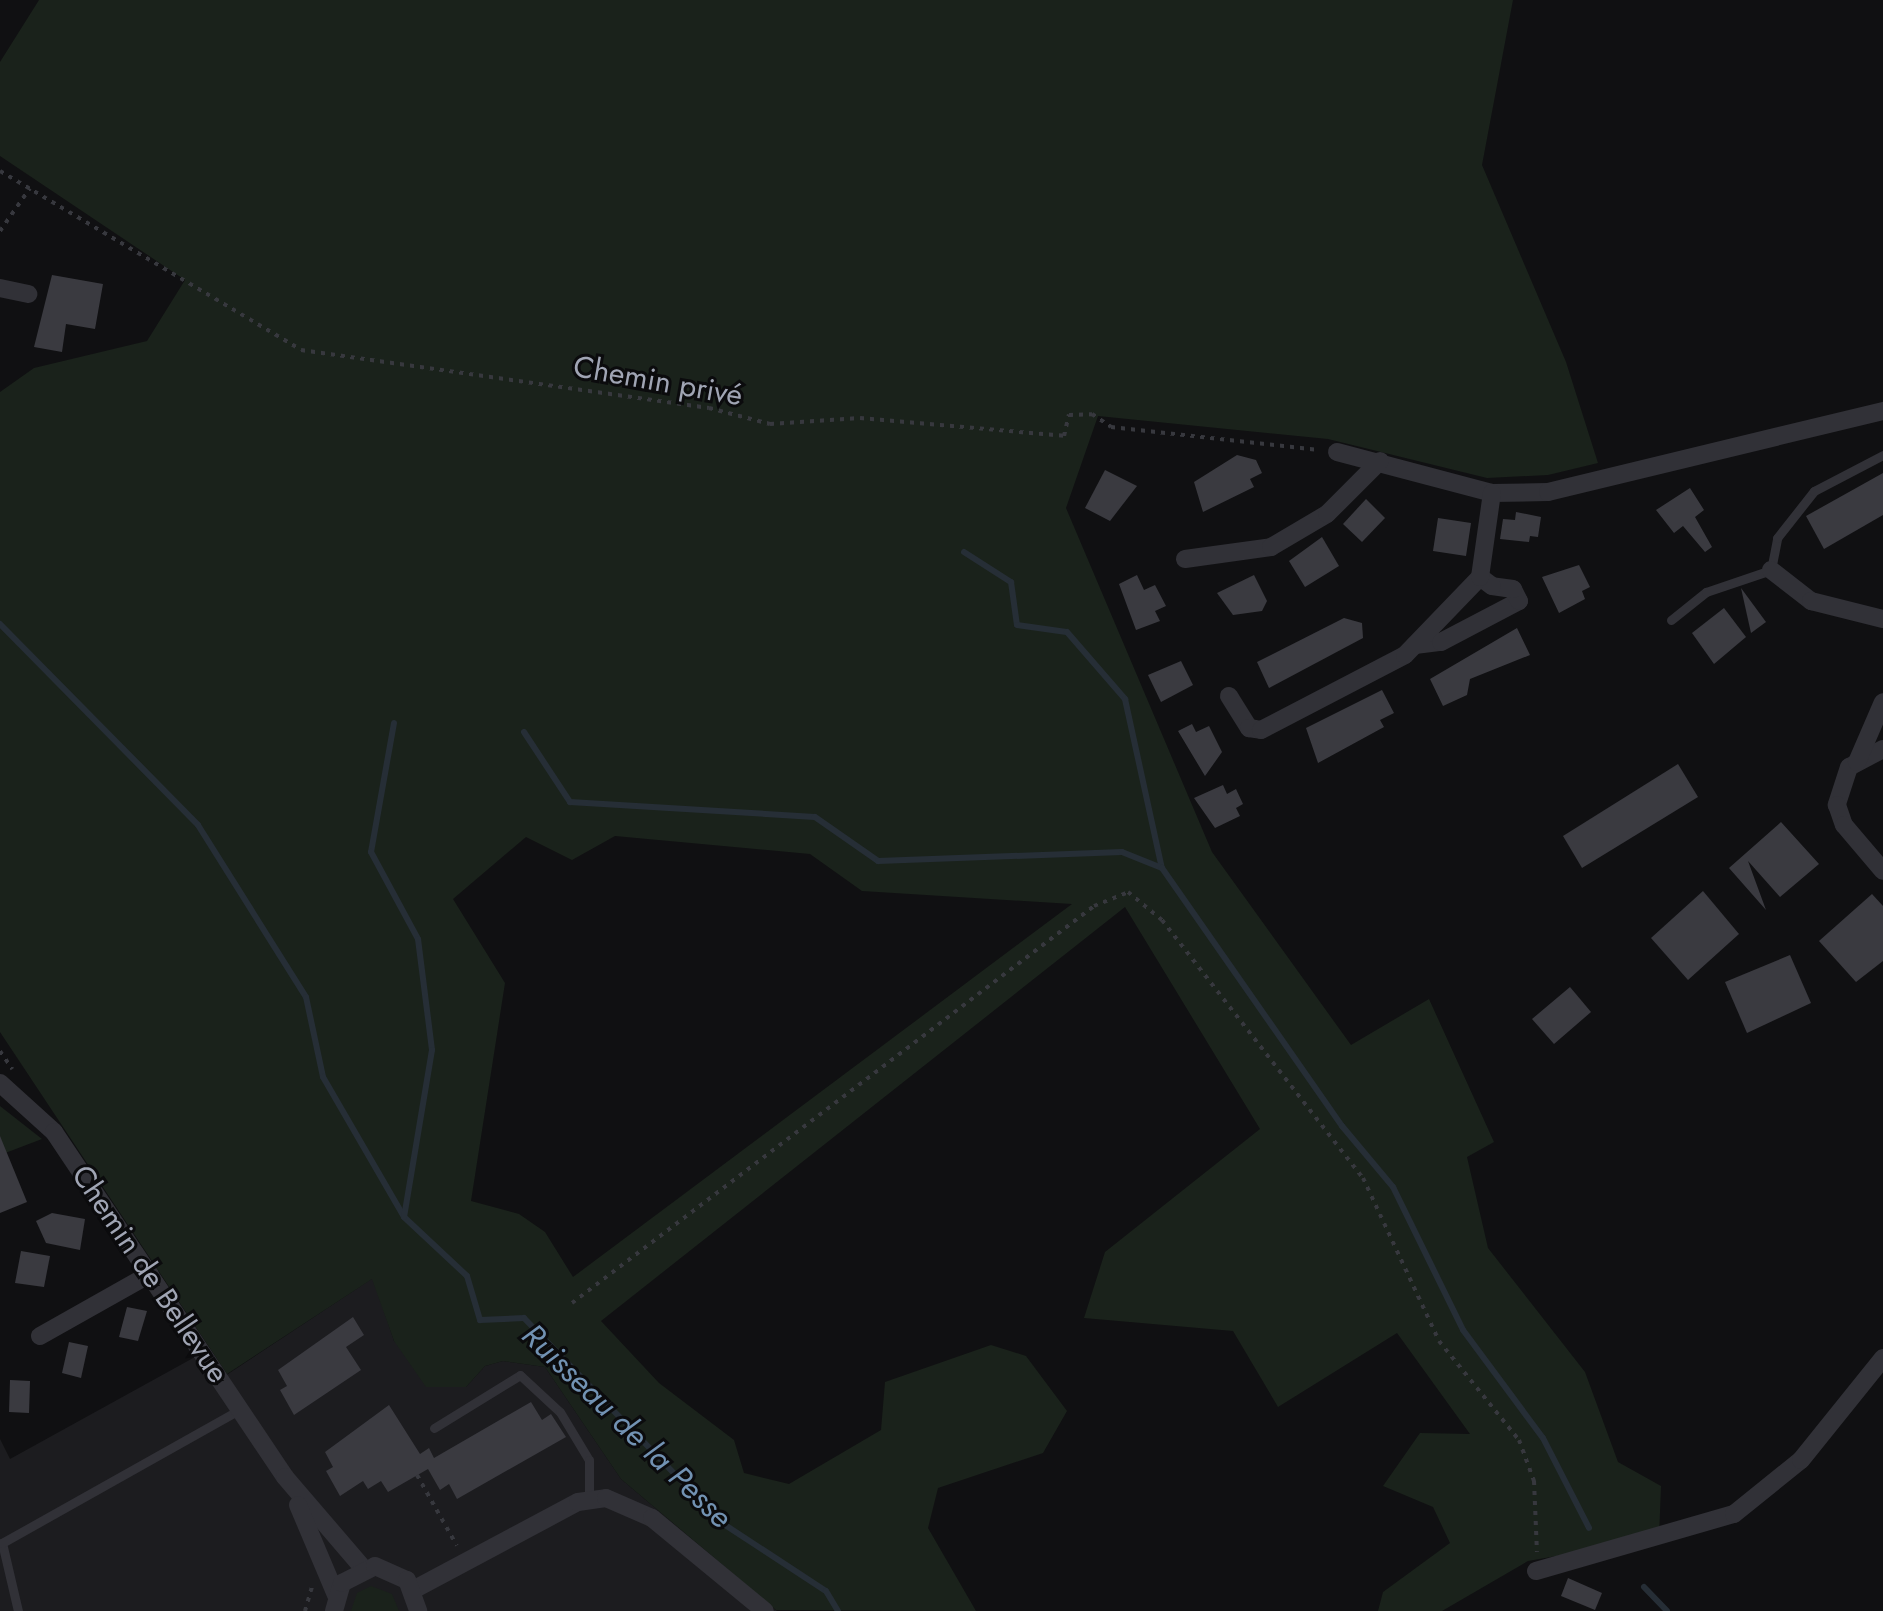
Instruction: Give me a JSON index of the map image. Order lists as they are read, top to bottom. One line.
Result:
{"streets":{"street":["Chemin de Bellevue"],"path":["Chemin privé"]},"water":["Ruisseau de la Pesse"]}
